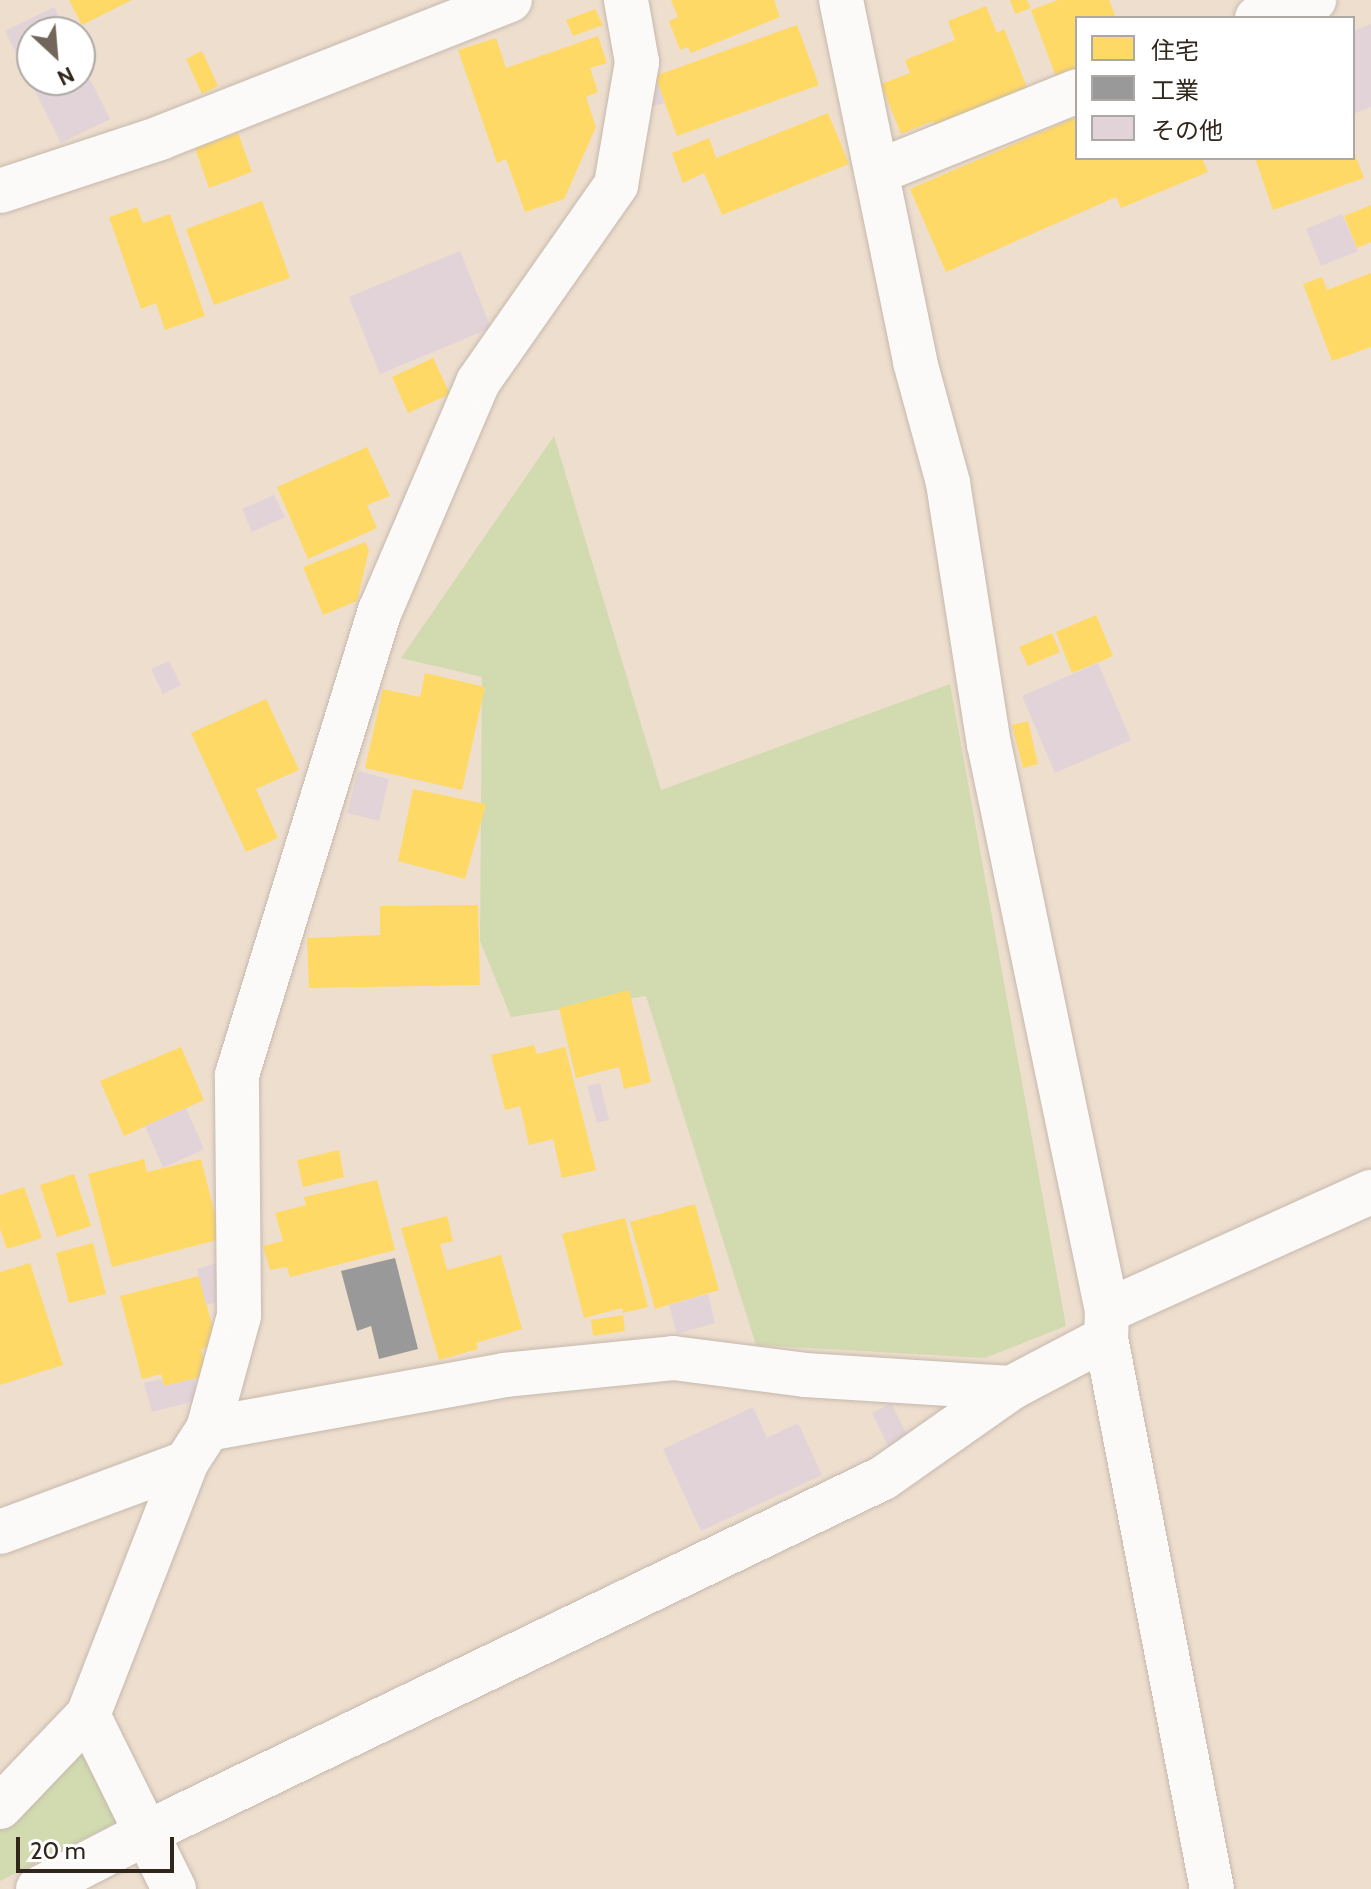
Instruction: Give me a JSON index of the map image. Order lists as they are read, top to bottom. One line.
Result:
{"legend":["住宅","工業","その他"],"scale_bar":"20 m","north":"bottom right"}
